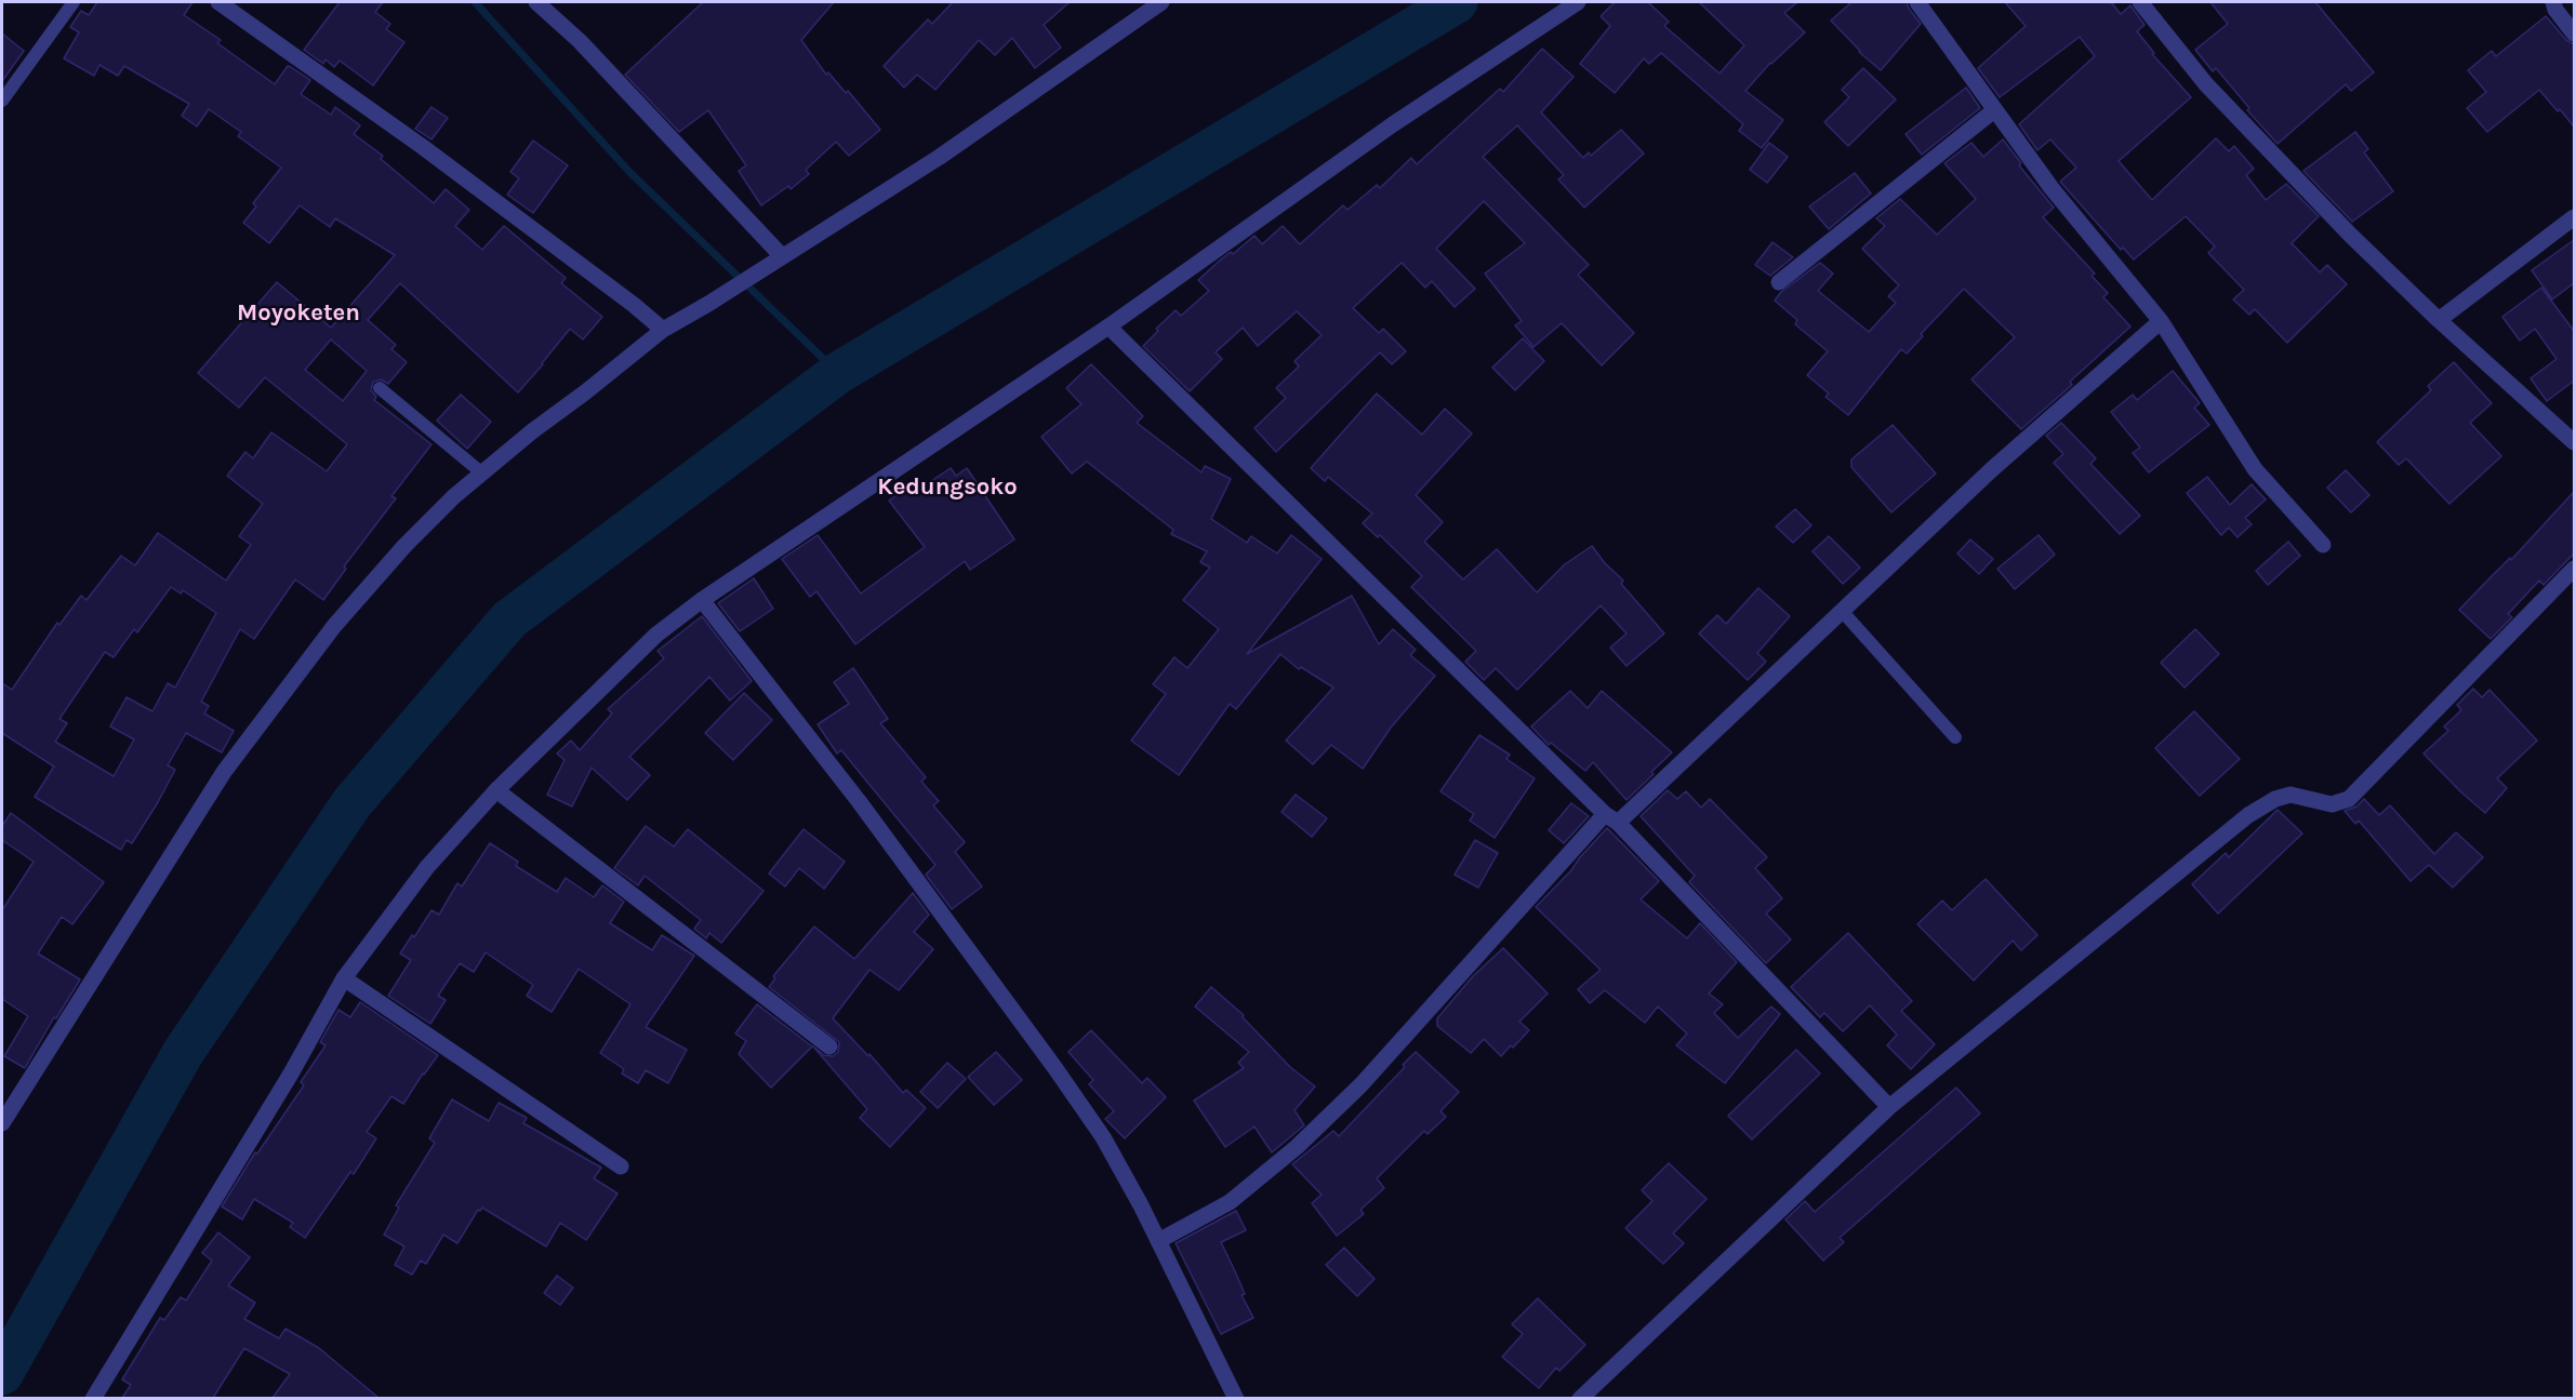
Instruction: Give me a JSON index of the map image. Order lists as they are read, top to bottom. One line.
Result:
{"districts":["Moyoketen","Kedungsoko"]}
